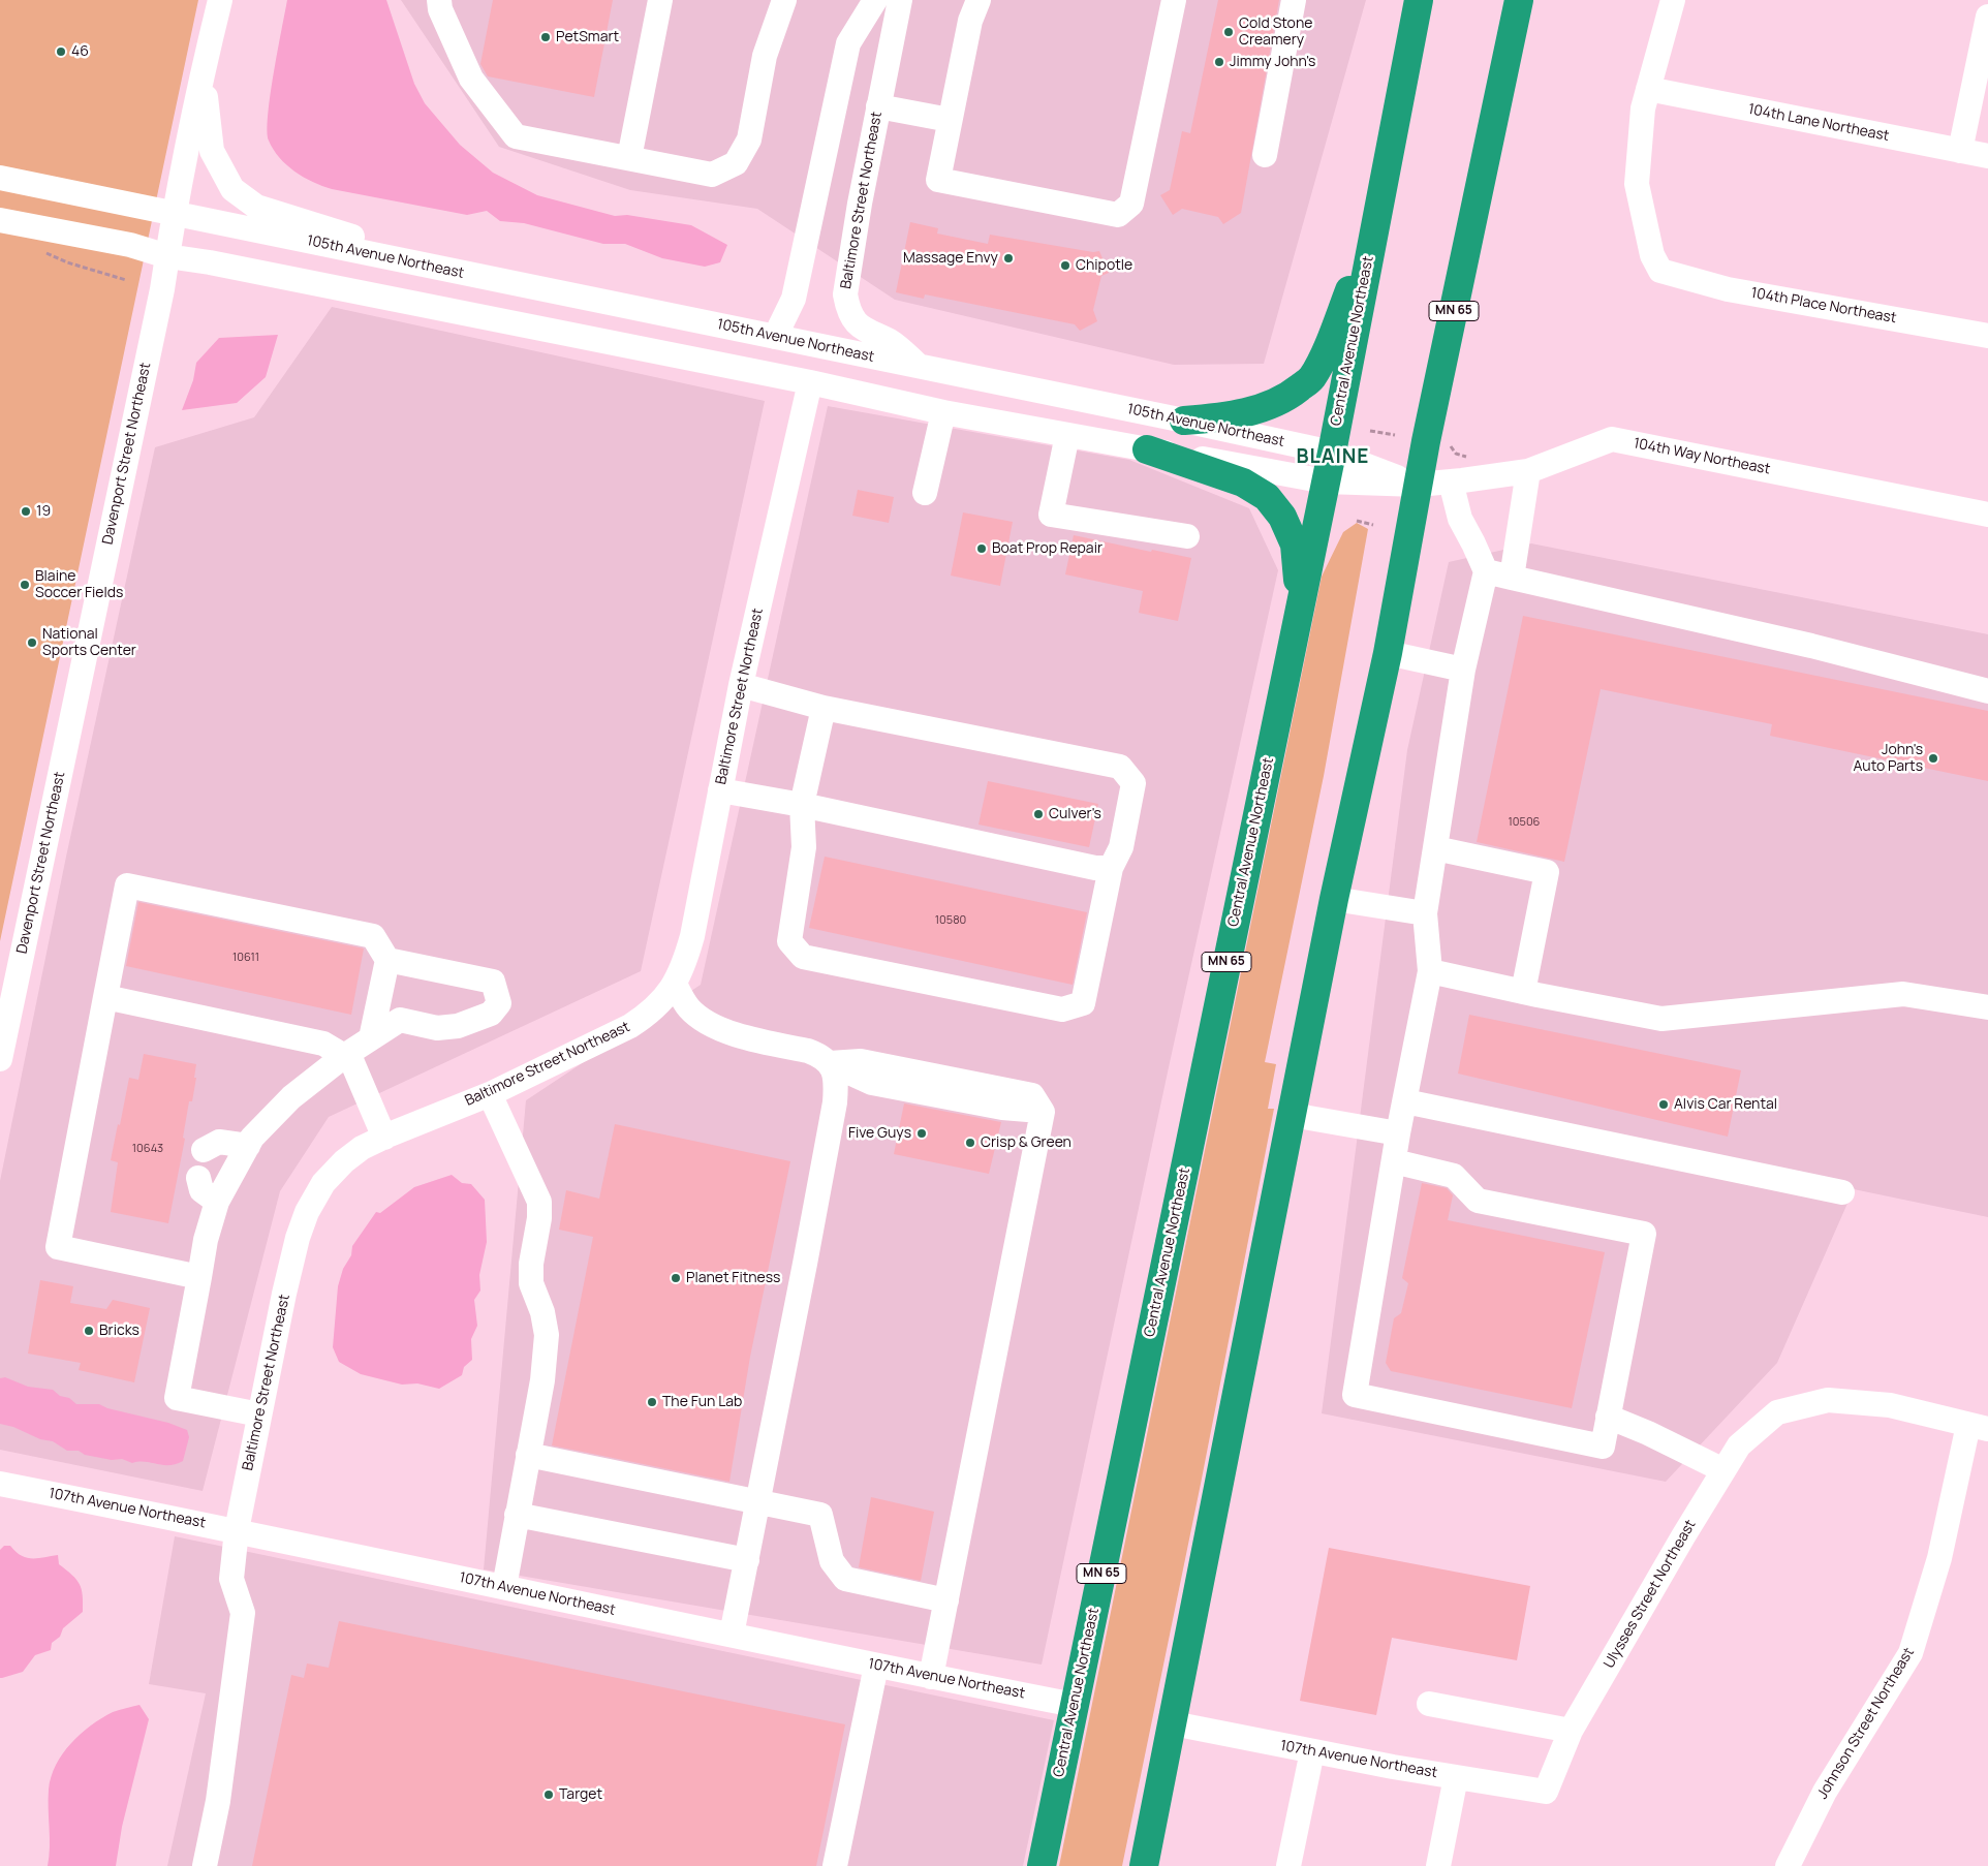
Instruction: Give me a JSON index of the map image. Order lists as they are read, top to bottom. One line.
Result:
{"streets":{"highway":["MN 65","Central Avenue Northeast"],"street":["104th Lane Northeast","Baltimore Street Northeast","105th Avenue Northeast","104th Place Northeast","Davenport Street Northeast","104th Way Northeast","107th Avenue Northeast","Ulysses Street Northeast","Johnson Street Northeast"]},"crossings":[["104th Lane Northeast","104th Place Northeast"],["Baltimore Street Northeast","105th Avenue Northeast"],["Baltimore Street Northeast","107th Avenue Northeast"],["105th Avenue Northeast","MN 65"],["105th Avenue Northeast","Central Avenue Northeast"],["105th Avenue Northeast","Davenport Street Northeast"],["105th Avenue Northeast","104th Way Northeast"],["MN 65","104th Way Northeast"],["MN 65","107th Avenue Northeast"],["Central Avenue Northeast","107th Avenue Northeast"],["107th Avenue Northeast","Ulysses Street Northeast"],["Ulysses Street Northeast","Johnson Street Northeast"]],"districts":["BLAINE"],"places":["Cold Stone Creamery","PetSmart","46","Jimmy John's","Massage Envy","Chipotle","19","Boat Prop Repair","Blaine Soccer Fields","National Sports Center","John's Auto Parts","Culver's","Alvis Car Rental","Five Guys","Crisp & Green","Planet Fitness","Bricks","The Fun Lab","Target"],"house_numbers":["10506","10580","10611","10643"]}
